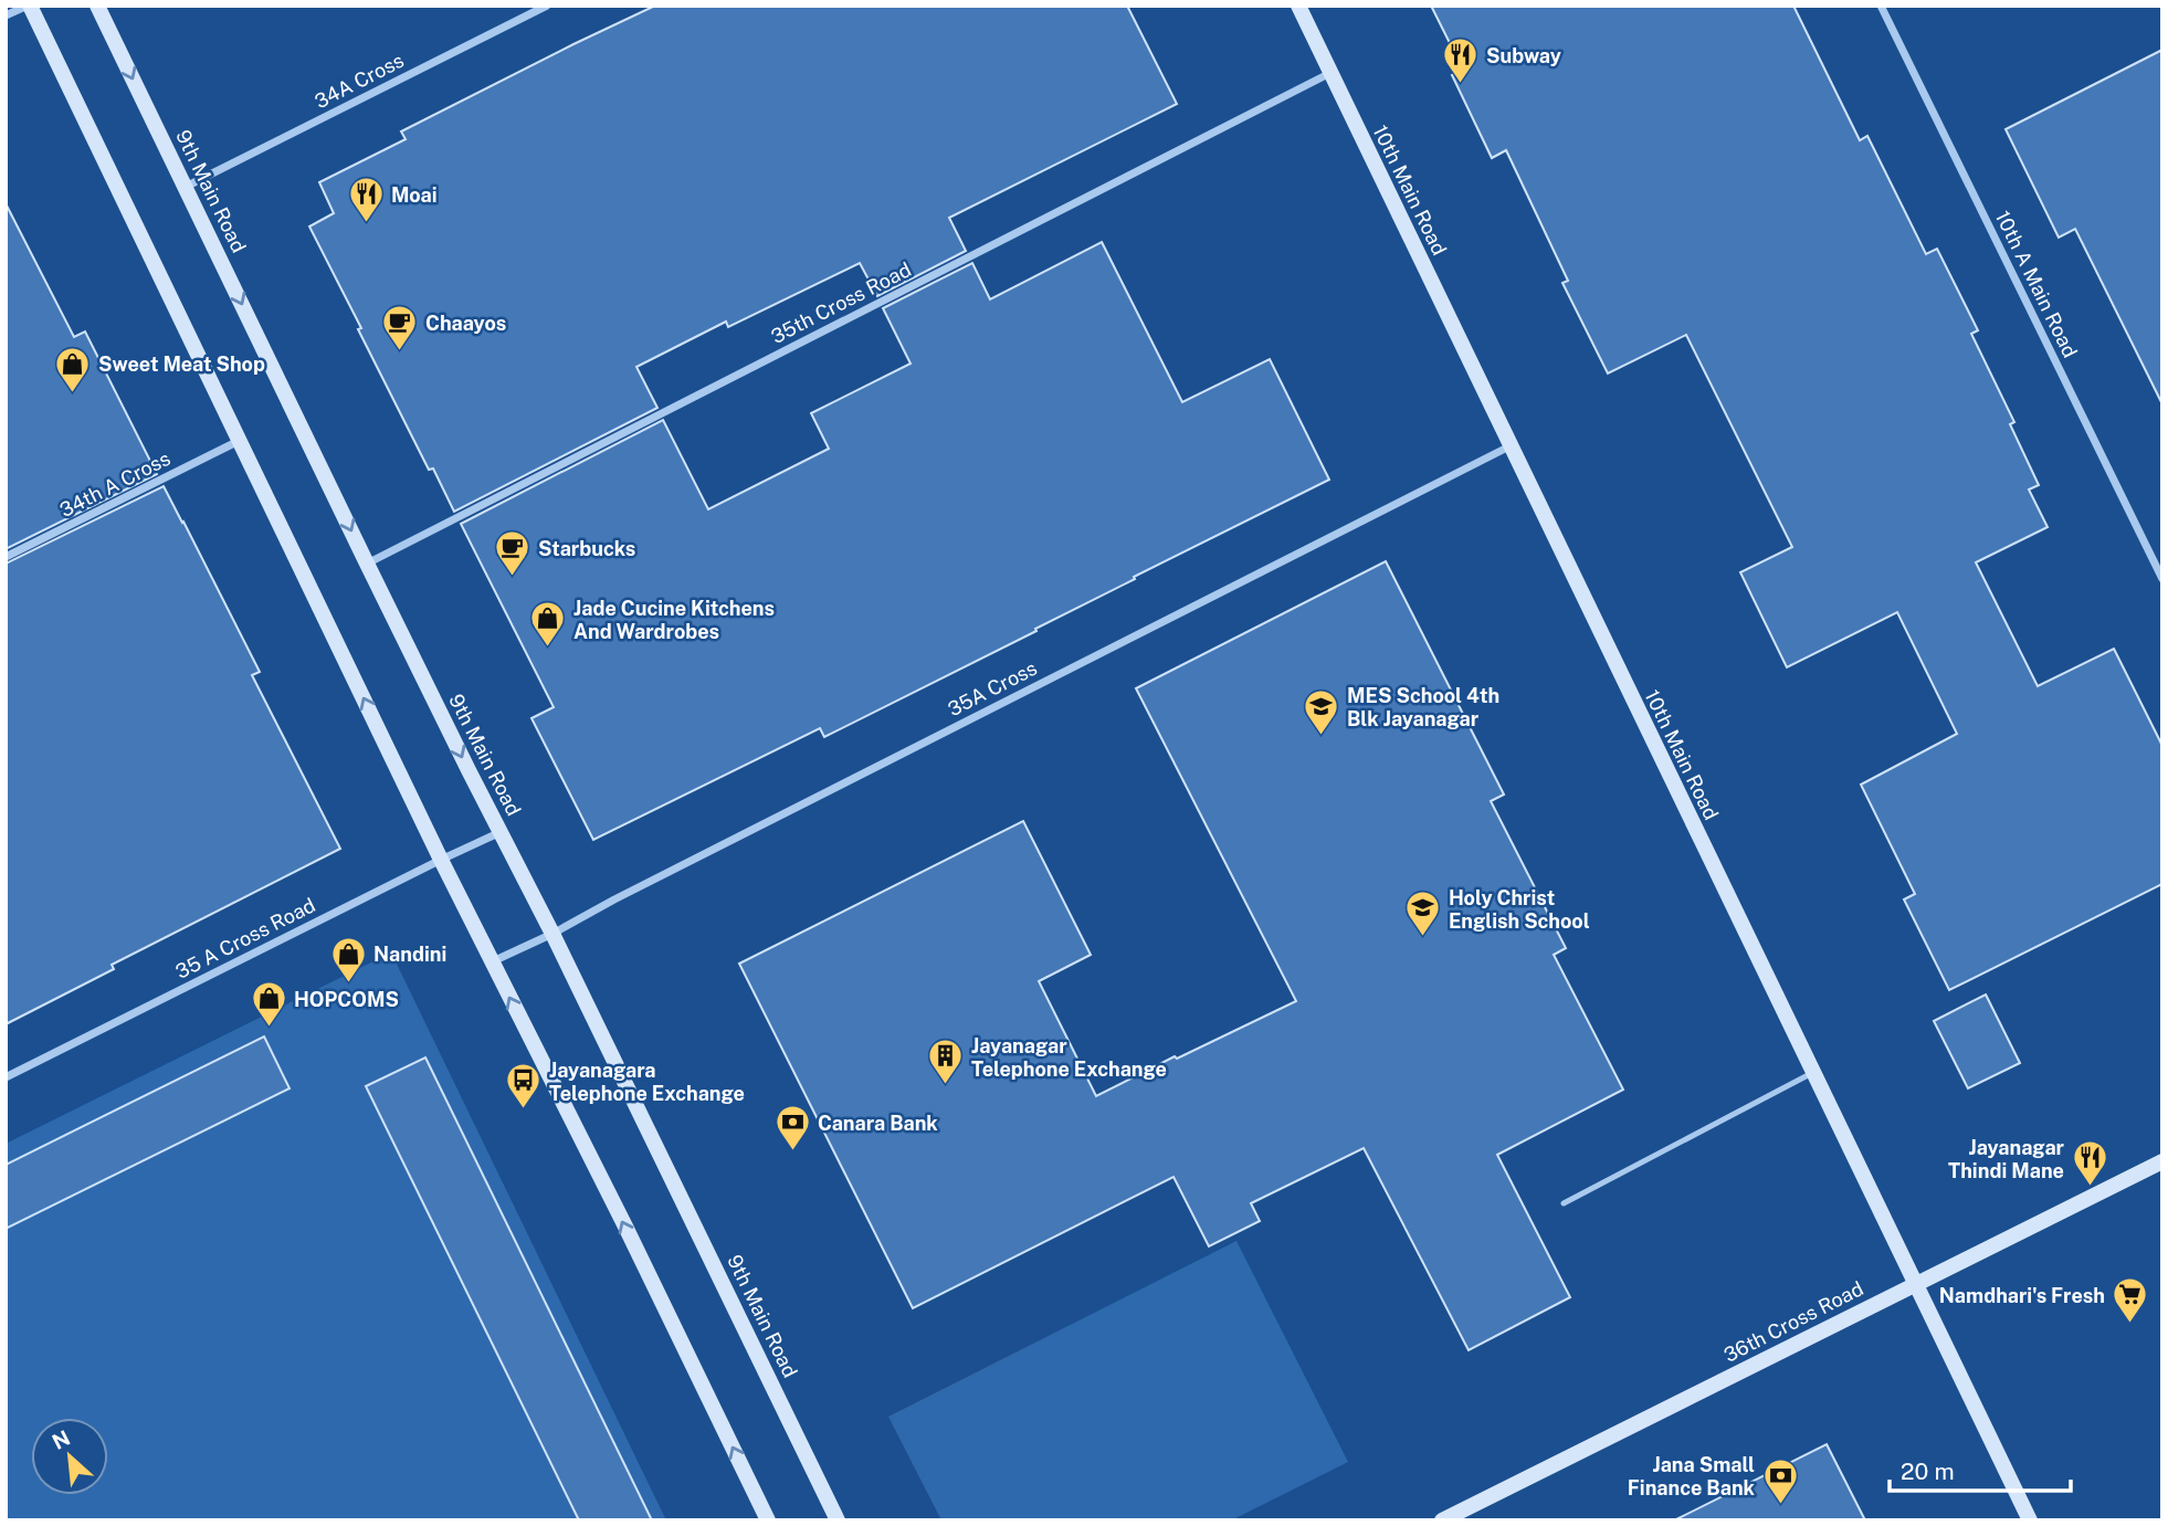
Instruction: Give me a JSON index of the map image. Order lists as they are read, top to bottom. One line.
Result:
{"streets":{"main road":["10th Main Road","9th Main Road","36th Cross Road"],"street":["34A Cross","10th A Main Road","35th Cross Road","34th A Cross","35A Cross","35 A Cross Road"]},"crossings":[["34A Cross","9th Main Road"],["10th Main Road","35th Cross Road"],["10th Main Road","35A Cross"],["10th Main Road","36th Cross Road"],["9th Main Road","35th Cross Road"],["9th Main Road","35A Cross"],["9th Main Road","35 A Cross Road"]],"places":{"restaurant":["Subway","Moai","Jayanagar Thindi Mane"],"cafe":["Chaayos","Starbucks"],"shop":["Sweet Meat Shop","Jade Cucine Kitchens And Wardrobes","Nandini","HOPCOMS"],"school or university":["MES School 4th Blk Jayanagar","Holy Christ English School"],"building":["Jayanagar Telephone Exchange"],"bus stop":["Jayanagara Telephone Exchange"],"bank":["Canara Bank","Jana Small Finance Bank"],"supermarket":["Namdhari's Fresh"]},"scale_bar":"20 m","north":"top left"}
